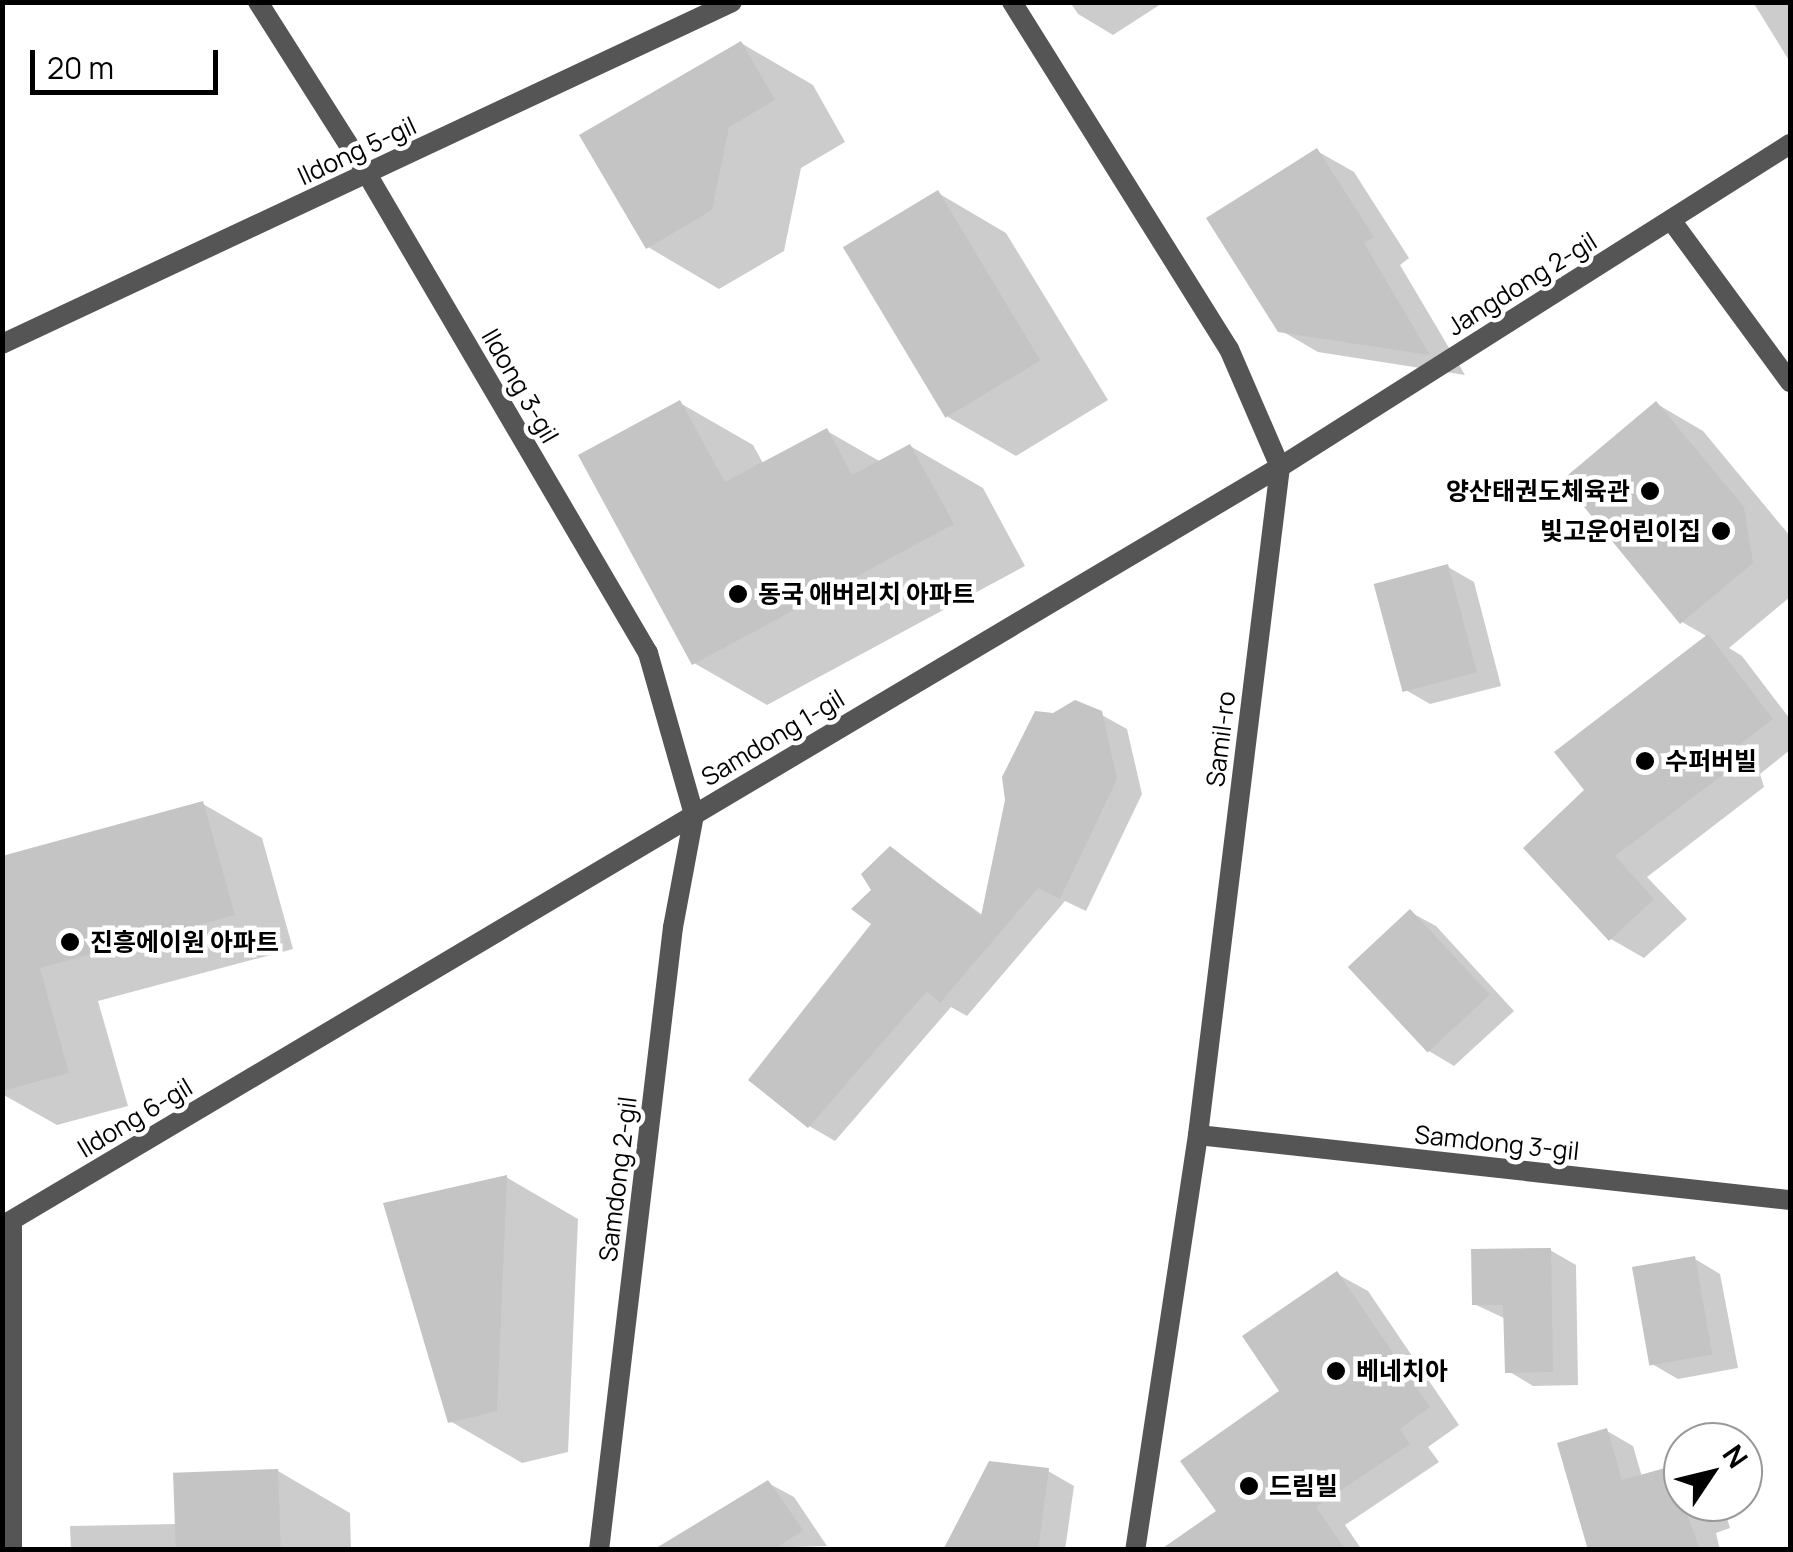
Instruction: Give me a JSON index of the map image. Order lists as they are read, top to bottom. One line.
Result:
{"streets":{"street":["Ildong 5-gil","Jangdong 2-gil","Ildong 3-gil","Samdong 1-gil","Samil-ro","Ildong 6-gil","Samdong 3-gil","Samdong 2-gil"]},"crossings":[["Ildong 5-gil","Ildong 3-gil"],["Jangdong 2-gil","Samdong 1-gil"],["Jangdong 2-gil","Samil-ro"],["Ildong 3-gil","Samdong 1-gil"],["Ildong 3-gil","Samdong 2-gil"],["Samdong 1-gil","Samil-ro"],["Samdong 1-gil","Ildong 6-gil"],["Samdong 1-gil","Samdong 2-gil"],["Samil-ro","Samdong 3-gil"]],"places":["양산태권도체육관","빛고운어린이집","동국 애버리치 아파트","수퍼버빌","진흥에이원 아파트","베네치아","드림빌"],"scale_bar":"20 m","north":"top right"}
